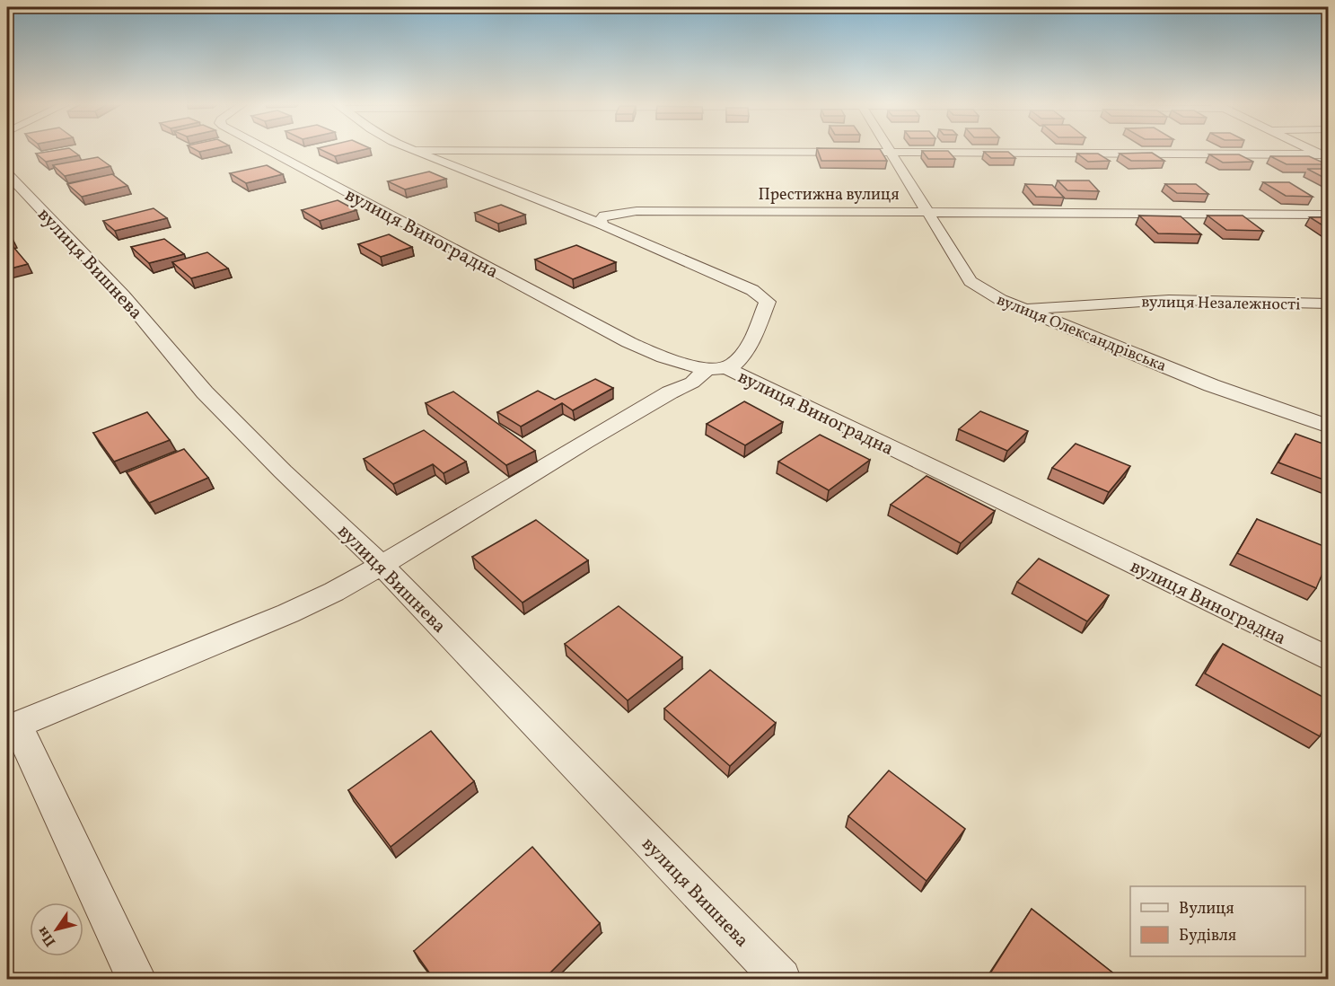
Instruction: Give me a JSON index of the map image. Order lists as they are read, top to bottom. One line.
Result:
{"streets":{"street":["Престижна вулиця","вулиця Виноградна","вулиця Вишнева","вулиця Незалежності","вулиця Олександрівська"]},"crossings":[["Престижна вулиця","вулиця Олександрівська"],["вулиця Незалежності","вулиця Олександрівська"]],"legend":["Вулиця","Будівля"],"north":"bottom left"}
